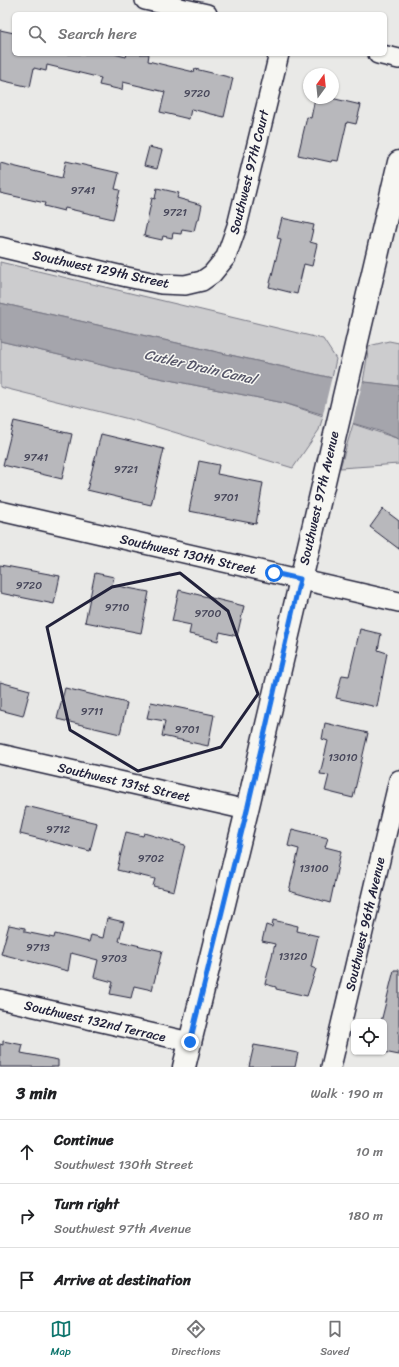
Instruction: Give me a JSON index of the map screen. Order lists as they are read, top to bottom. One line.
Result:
{"streets":{"street":["Southwest 97th Court","Southwest 129th Street","Southwest 97th Avenue","Southwest 130th Street","Southwest 131st Street","Southwest 96th Avenue","Southwest 132nd Terrace"]},"crossings":[["Southwest 97th Court","Southwest 129th Street"],["Southwest 97th Avenue","Southwest 130th Street"],["Southwest 97th Avenue","Southwest 131st Street"],["Southwest 97th Avenue","Southwest 132nd Terrace"]],"water":["Cutler Drain Canal"],"house_numbers":["9720","9741","9721","9741","9721","9701","9720","9710","9700","9711","9701","13010","9712","9702","13100","9713","13120","9703"],"north":"top","page":{"search":"Search here","heading":["3 min","Walk · 190 m"],"list":[["Continue","Southwest 130th Street","10 m"],["Turn right","Southwest 97th Avenue","180 m"],"Arrive at destination"],"nav":["Map","Directions","Saved"]}}
